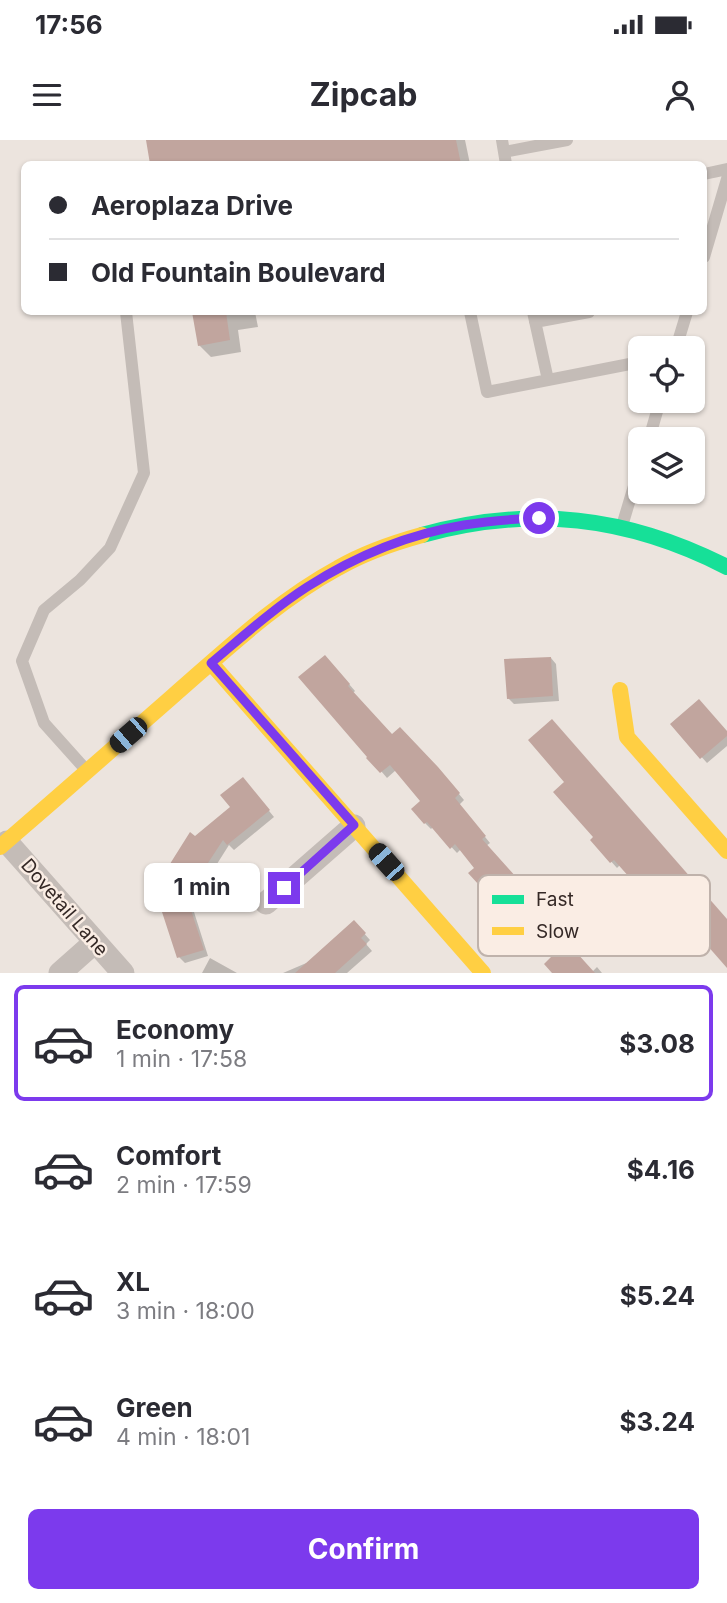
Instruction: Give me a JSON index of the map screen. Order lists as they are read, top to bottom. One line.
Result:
{"streets":{"street":["Dovetail Lane"]},"legend":["Fast","Slow"],"page":{"status":"17:56","header":"Zipcab","banner":["Aeroplaza Drive","Old Fountain Boulevard"],"bubble":"1 min","list":[{"name":"Economy","note":"1 min · 17:58","value":"$3.08"},{"name":"Comfort","note":"2 min · 17:59","value":"$4.16"},{"name":"XL","note":"3 min · 18:00","value":"$5.24"},{"name":"Green","note":"4 min · 18:01","value":"$3.24"}],"buttons":"Confirm"}}
